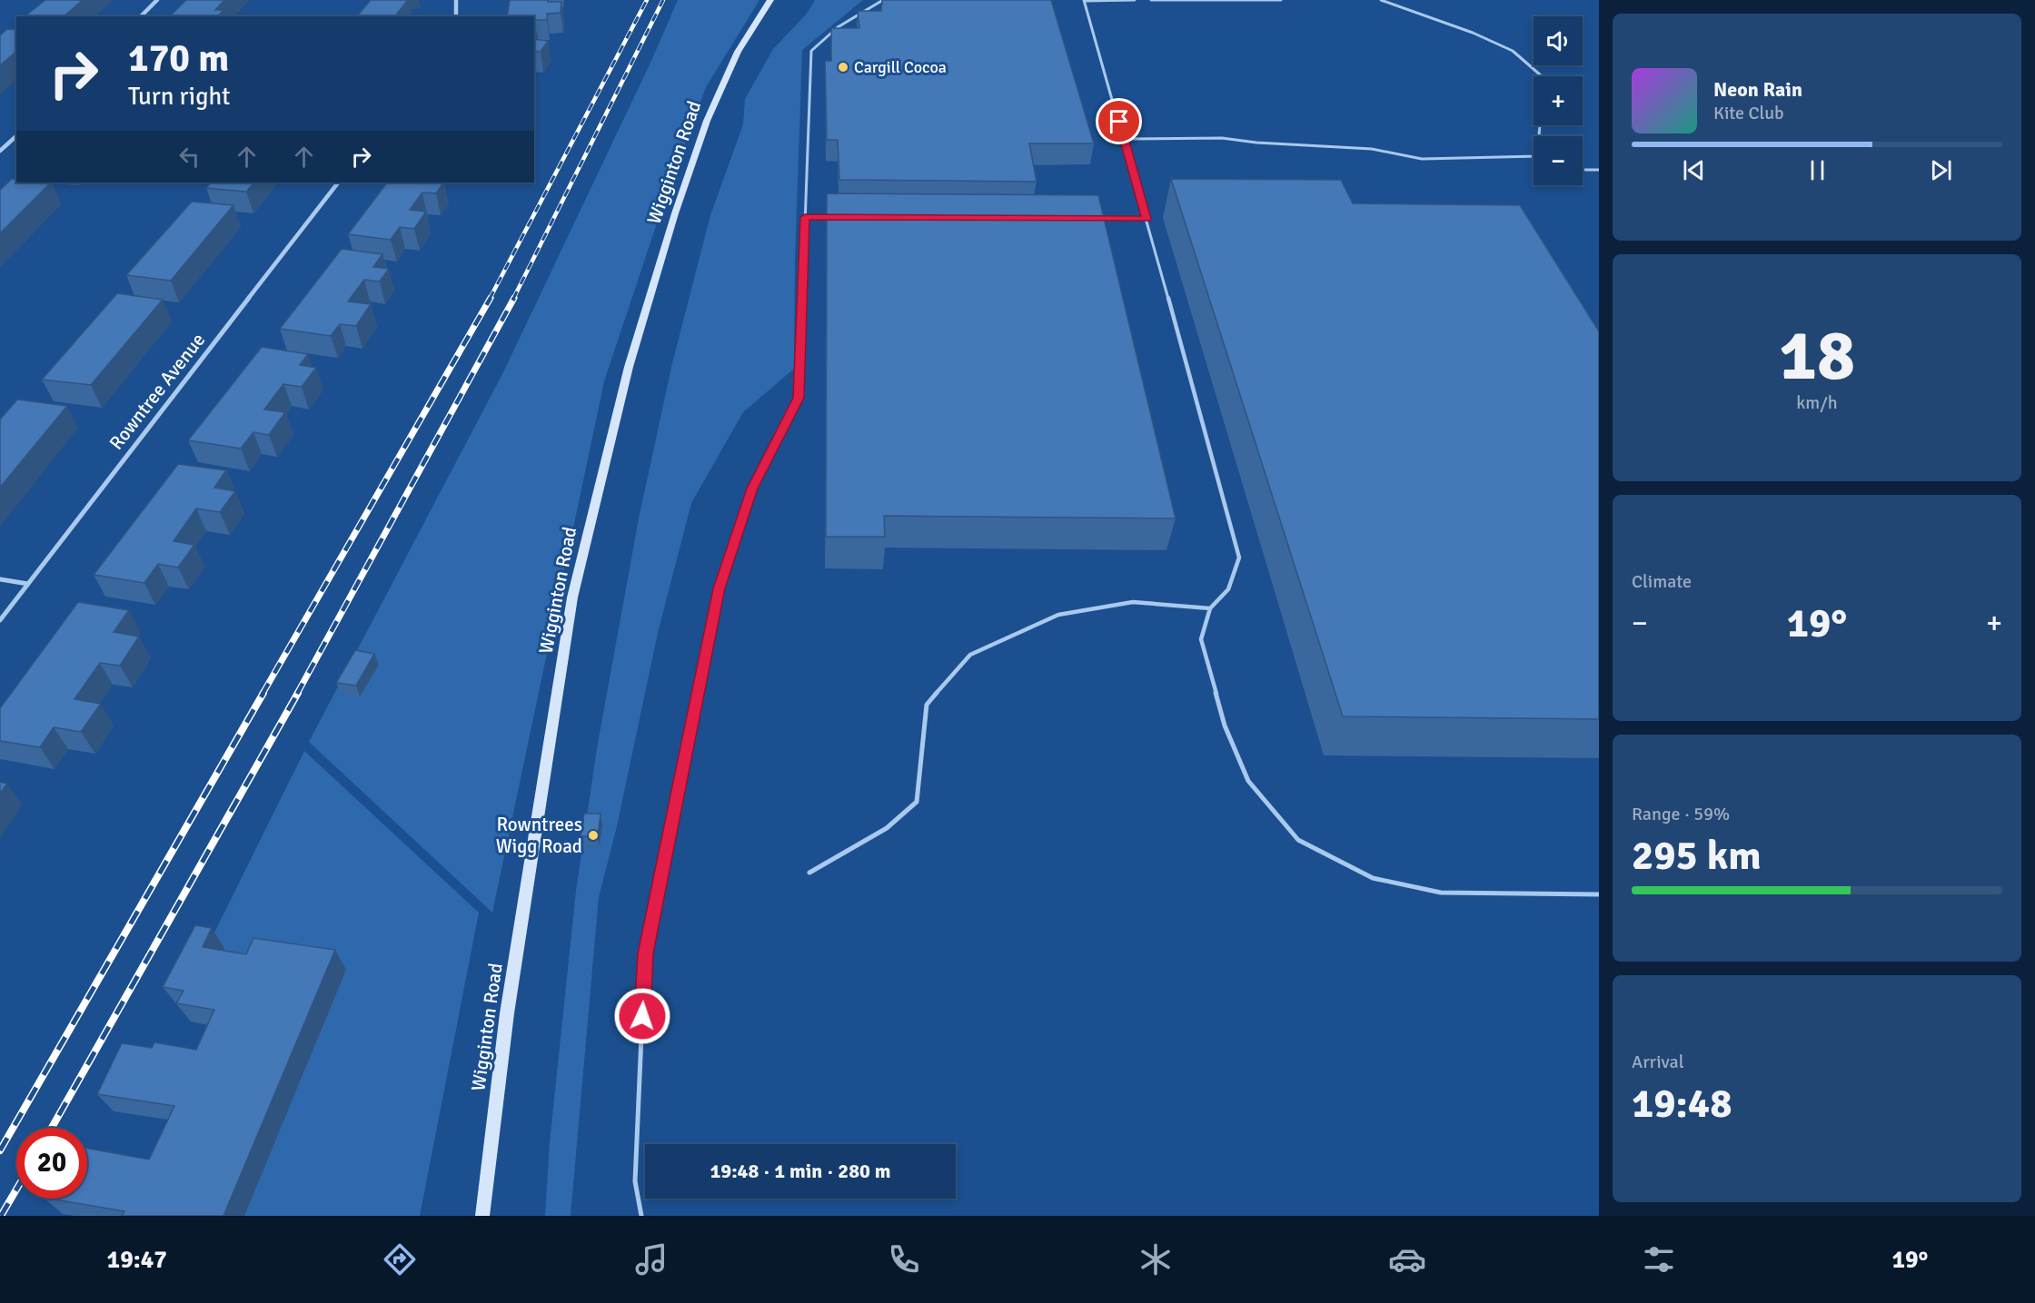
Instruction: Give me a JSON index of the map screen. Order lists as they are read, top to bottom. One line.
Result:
{"streets":{"main road":["Wigginton Road"],"street":["Rowntree Avenue"]},"places":["Cargill Cocoa","Rowntrees Wigg Road"],"page":{"map_buttons":["+","−"],"turn":["170 m","Turn right"],"song":["Neon Rain","Kite Club"],"tile":[["18","km/h"],"Climate",["Range · 59%","295 km"],["Arrival","19:48"]],"heat":["−","19°","+"],"limit":"20","trip":"19:48 · 1 min · 280 m","tabs":["19:47","19°"]}}
